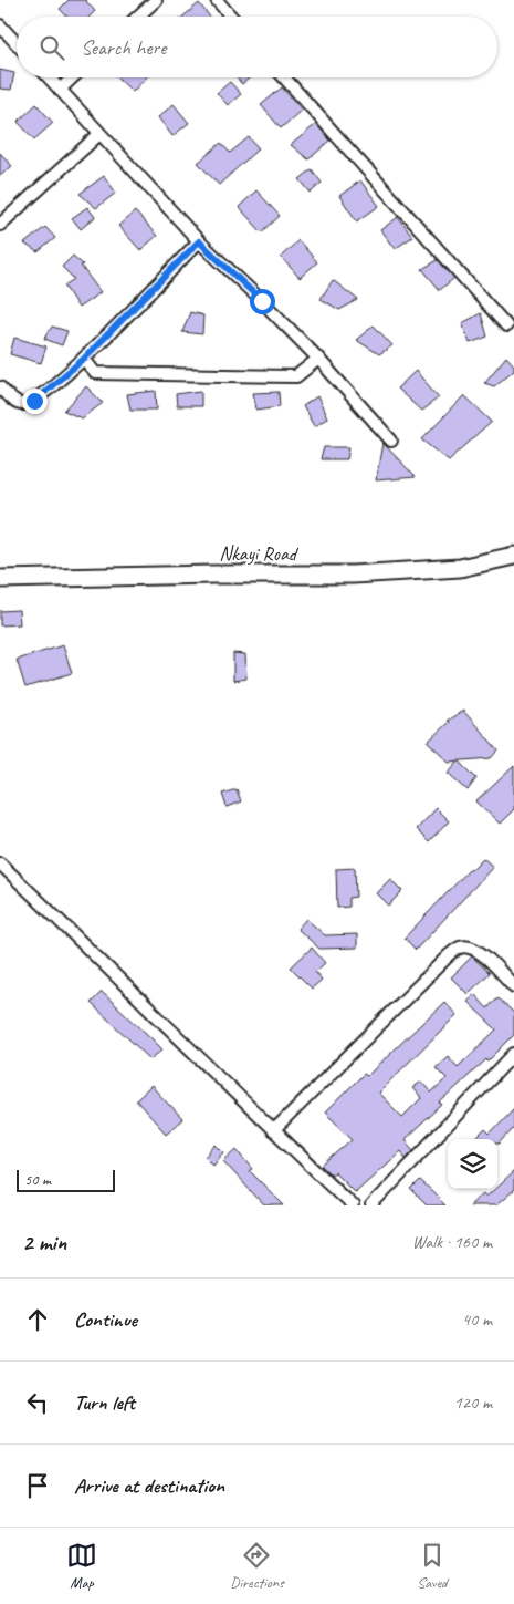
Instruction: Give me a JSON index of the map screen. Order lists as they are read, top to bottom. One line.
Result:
{"streets":{"main road":["Nkayi Road"]},"scale_bar":"50 m","page":{"search":"Search here","scale":"50 m","heading":["2 min","Walk · 160 m"],"list":[["Continue","40 m"],["Turn left","120 m"],"Arrive at destination"],"nav":["Map","Directions","Saved"]}}
